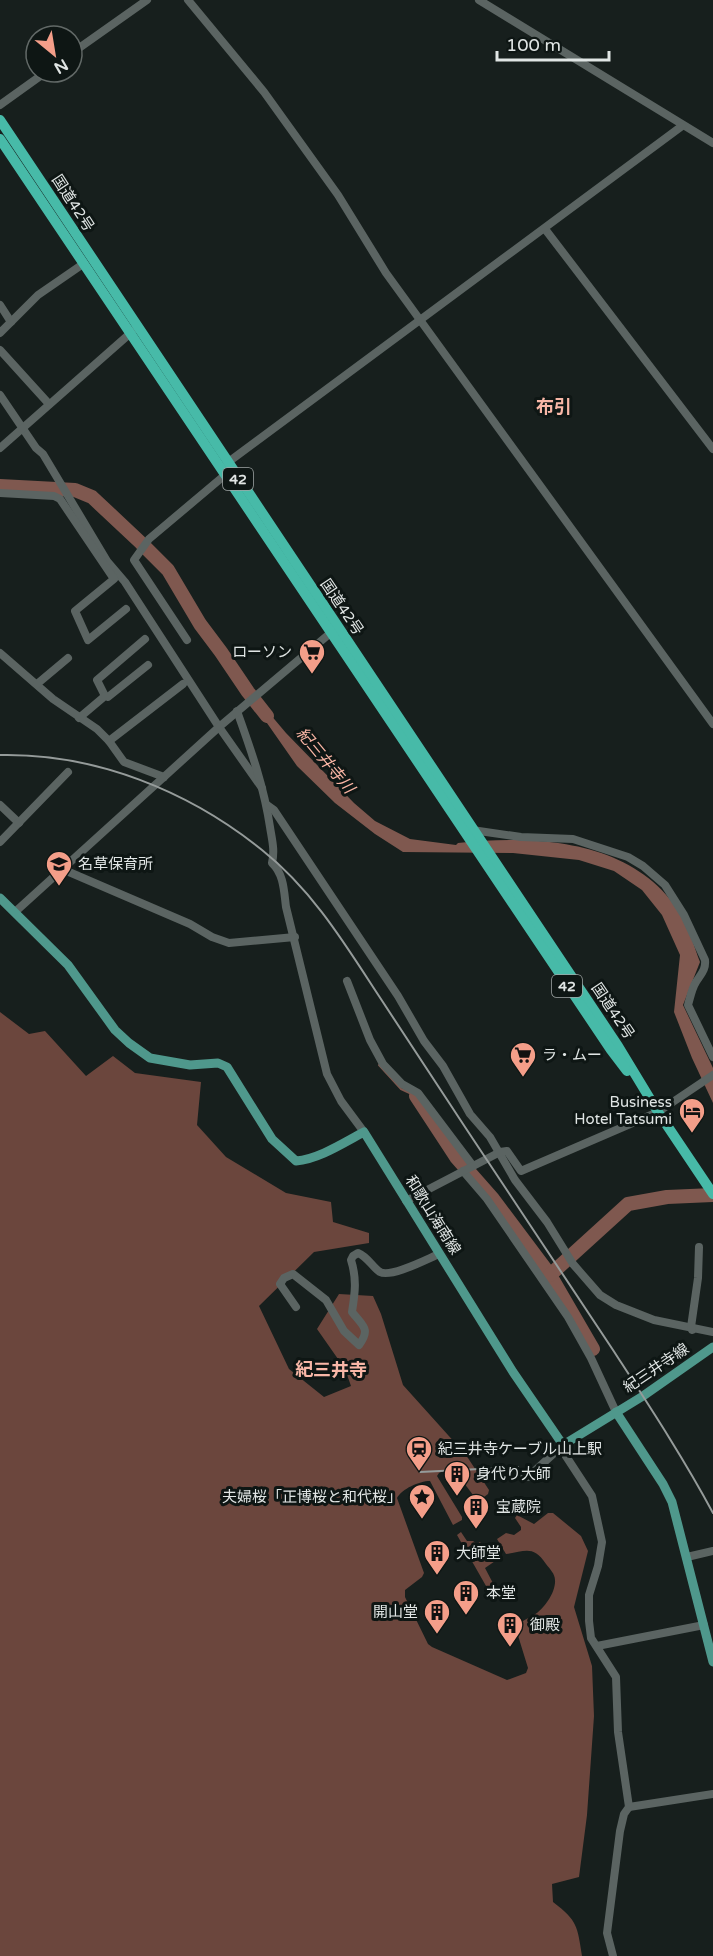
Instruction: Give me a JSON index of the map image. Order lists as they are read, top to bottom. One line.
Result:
{"streets":{"highway":["国道42号","42"],"main road":["和歌山海南線","紀三井寺線"]},"districts":["布引","紀三井寺"],"water":["紀三井寺川"],"places":{"supermarket":["ローソン","ラ・ムー"],"school or university":["名草保育所"],"hotel":["Business Hotel Tatsumi"],"station":["紀三井寺ケーブル山上駅"],"building":["身代り大師","宝蔵院","大師堂","本堂","開山堂","御殿"],"place":["夫婦桜「正博桜と和代桜」"]},"scale_bar":"100 m","north":"bottom right"}
